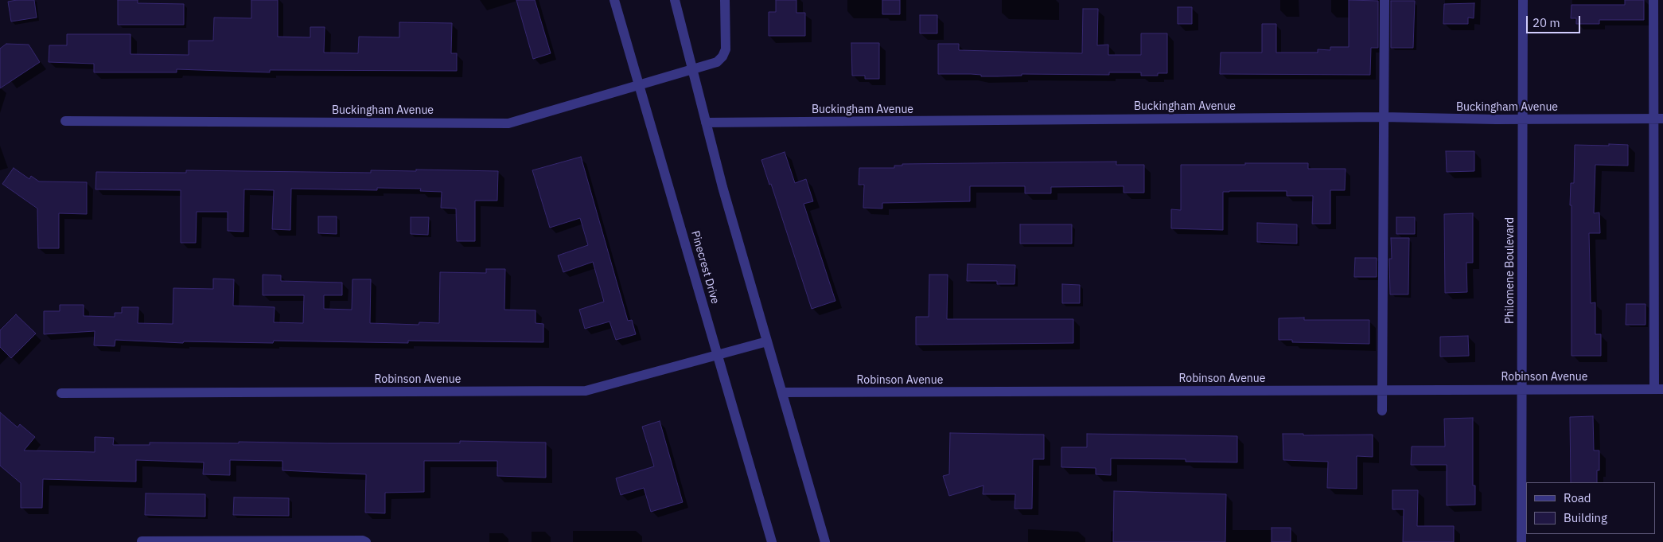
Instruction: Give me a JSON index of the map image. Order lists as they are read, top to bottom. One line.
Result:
{"streets":{"street":["Buckingham Avenue","Pinecrest Drive","Philomene Boulevard","Robinson Avenue"]},"crossings":[["Buckingham Avenue","Pinecrest Drive"],["Buckingham Avenue","Philomene Boulevard"],["Pinecrest Drive","Robinson Avenue"],["Philomene Boulevard","Robinson Avenue"]],"legend":["Road","Building"],"scale_bar":"20 m"}
